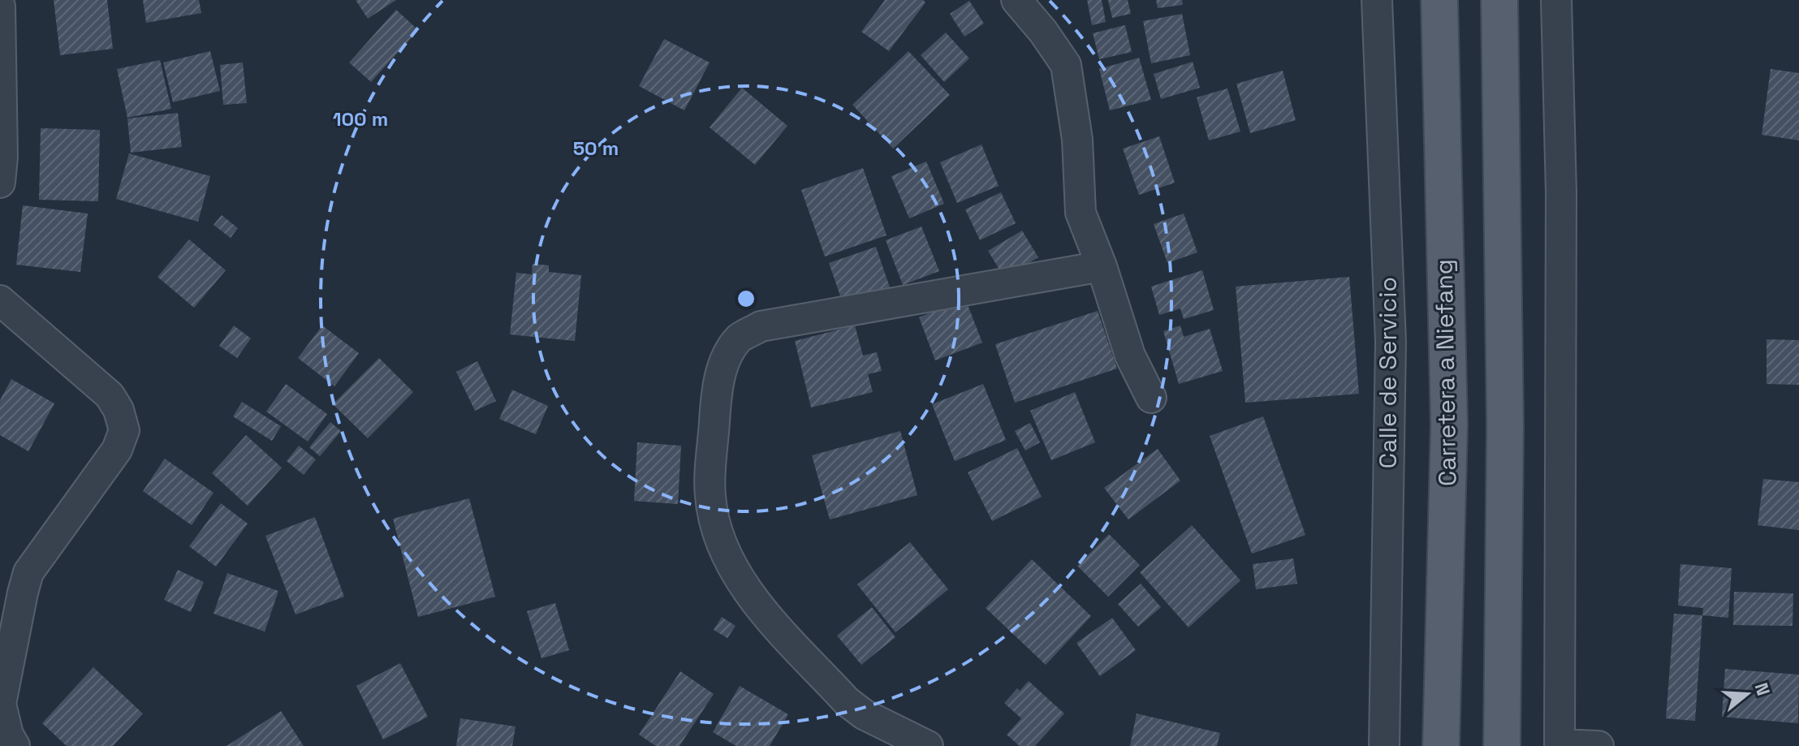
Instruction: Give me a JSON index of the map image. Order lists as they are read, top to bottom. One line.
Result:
{"streets":{"main road":["Carretera a Niefang"],"street":["Calle de Servicio"]},"north":"right","rings":["100 m","50 m"]}
